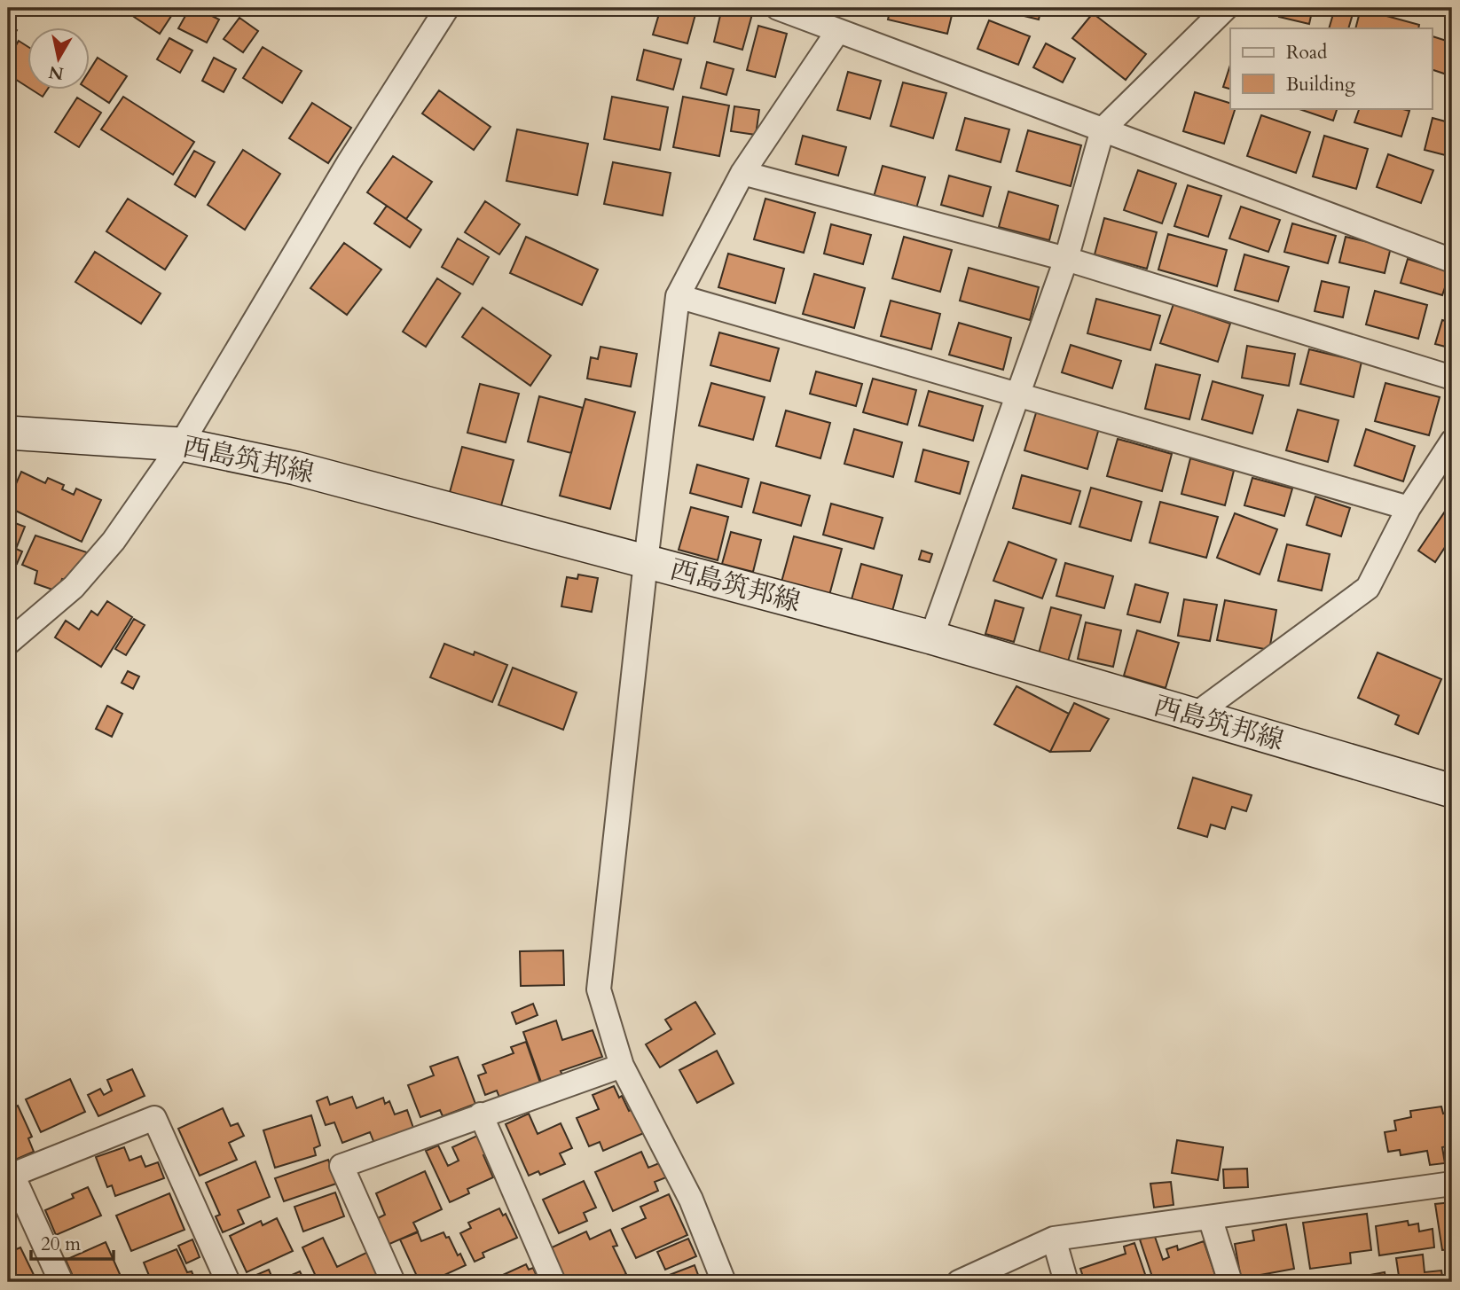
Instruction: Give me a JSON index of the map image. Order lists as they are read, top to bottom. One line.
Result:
{"streets":{"main road":["西島筑邦線"]},"legend":["Road","Building"],"scale_bar":"20 m","north":"bottom"}
